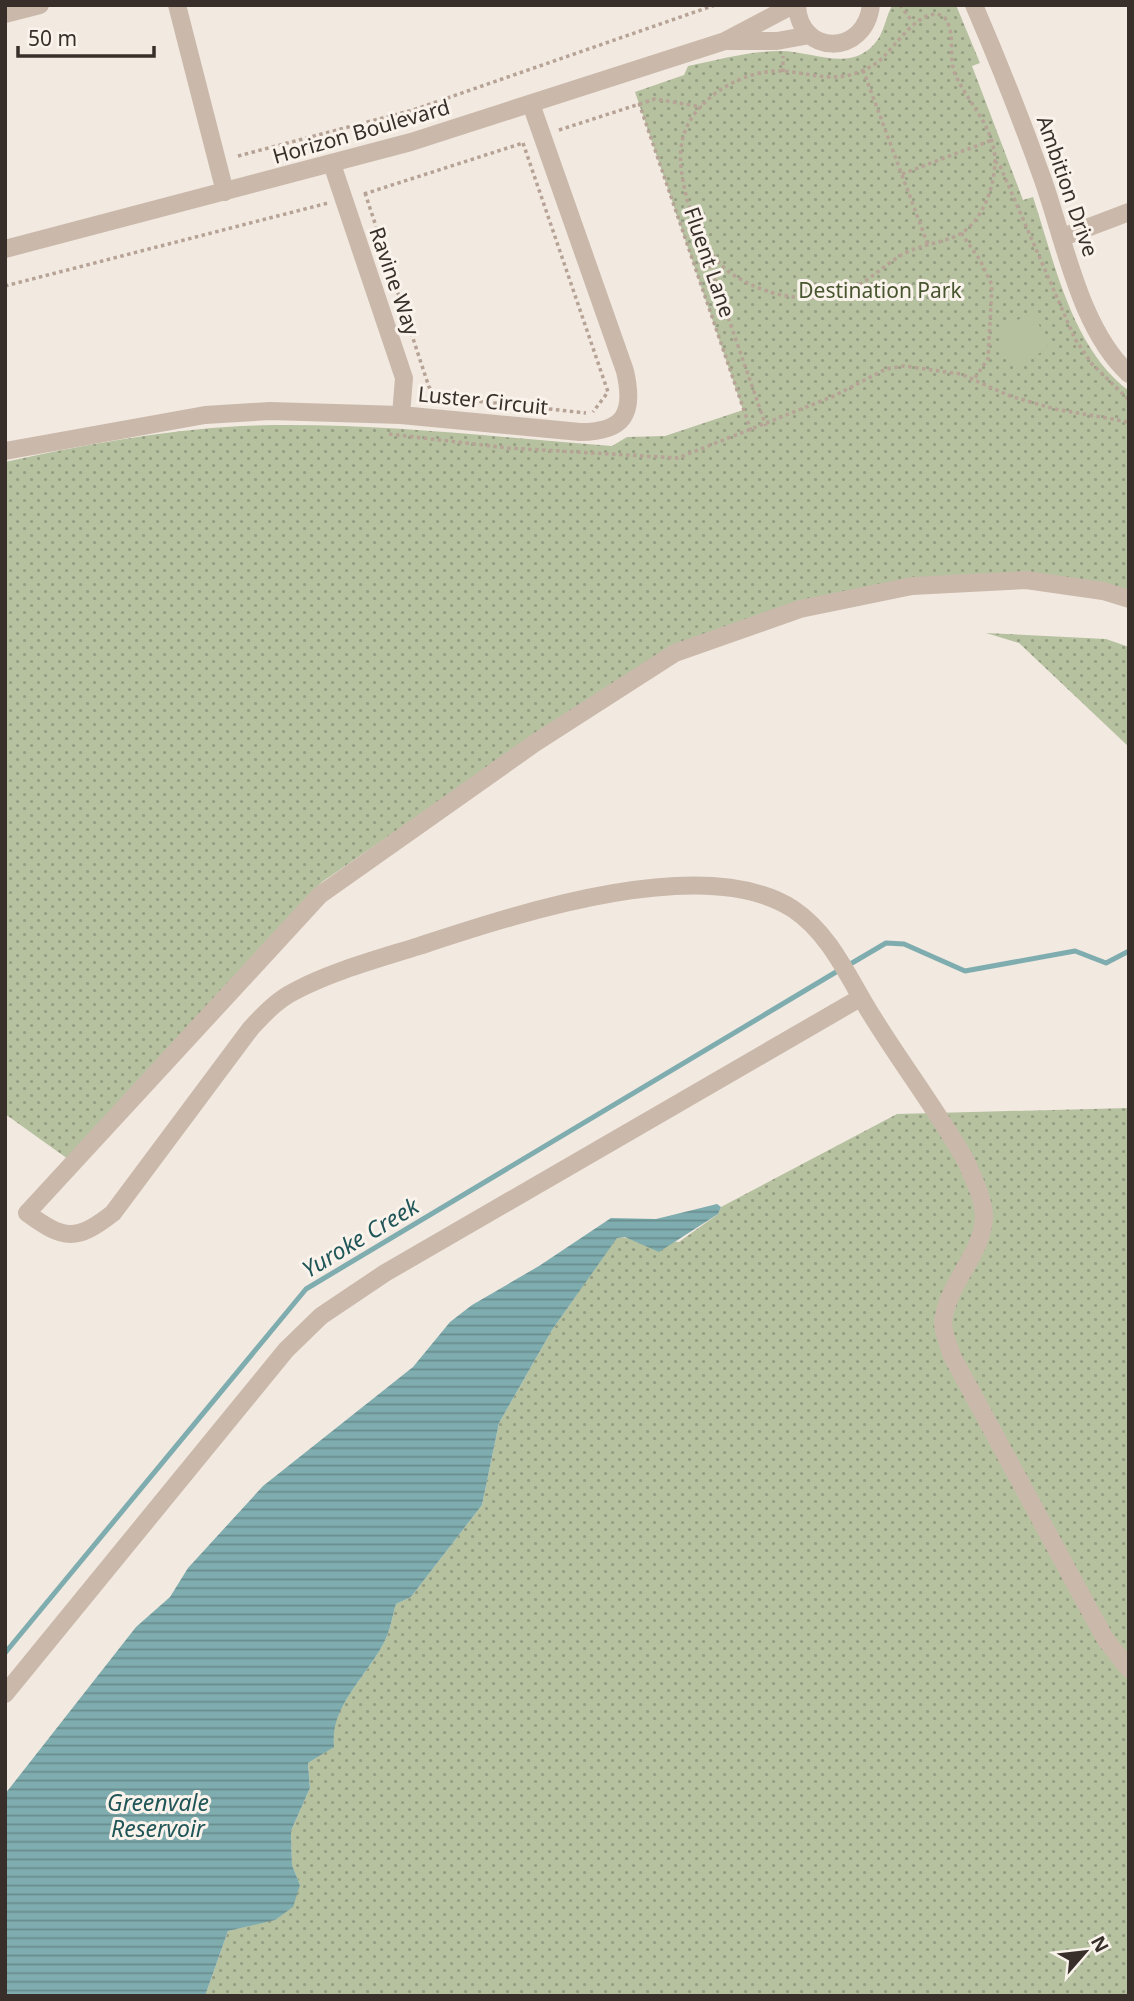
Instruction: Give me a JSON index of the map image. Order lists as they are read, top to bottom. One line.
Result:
{"streets":{"street":["Horizon Boulevard","Ambition Drive","Ravine Way","Luster Circuit"],"path":["Fluent Lane"]},"crossings":[["Horizon Boulevard","Ravine Way"],["Horizon Boulevard","Luster Circuit"],["Ravine Way","Luster Circuit"]],"water":["Yuroke Creek","Greenvale Reservoir"],"parks":["Destination Park"],"scale_bar":"50 m","north":"top right"}
